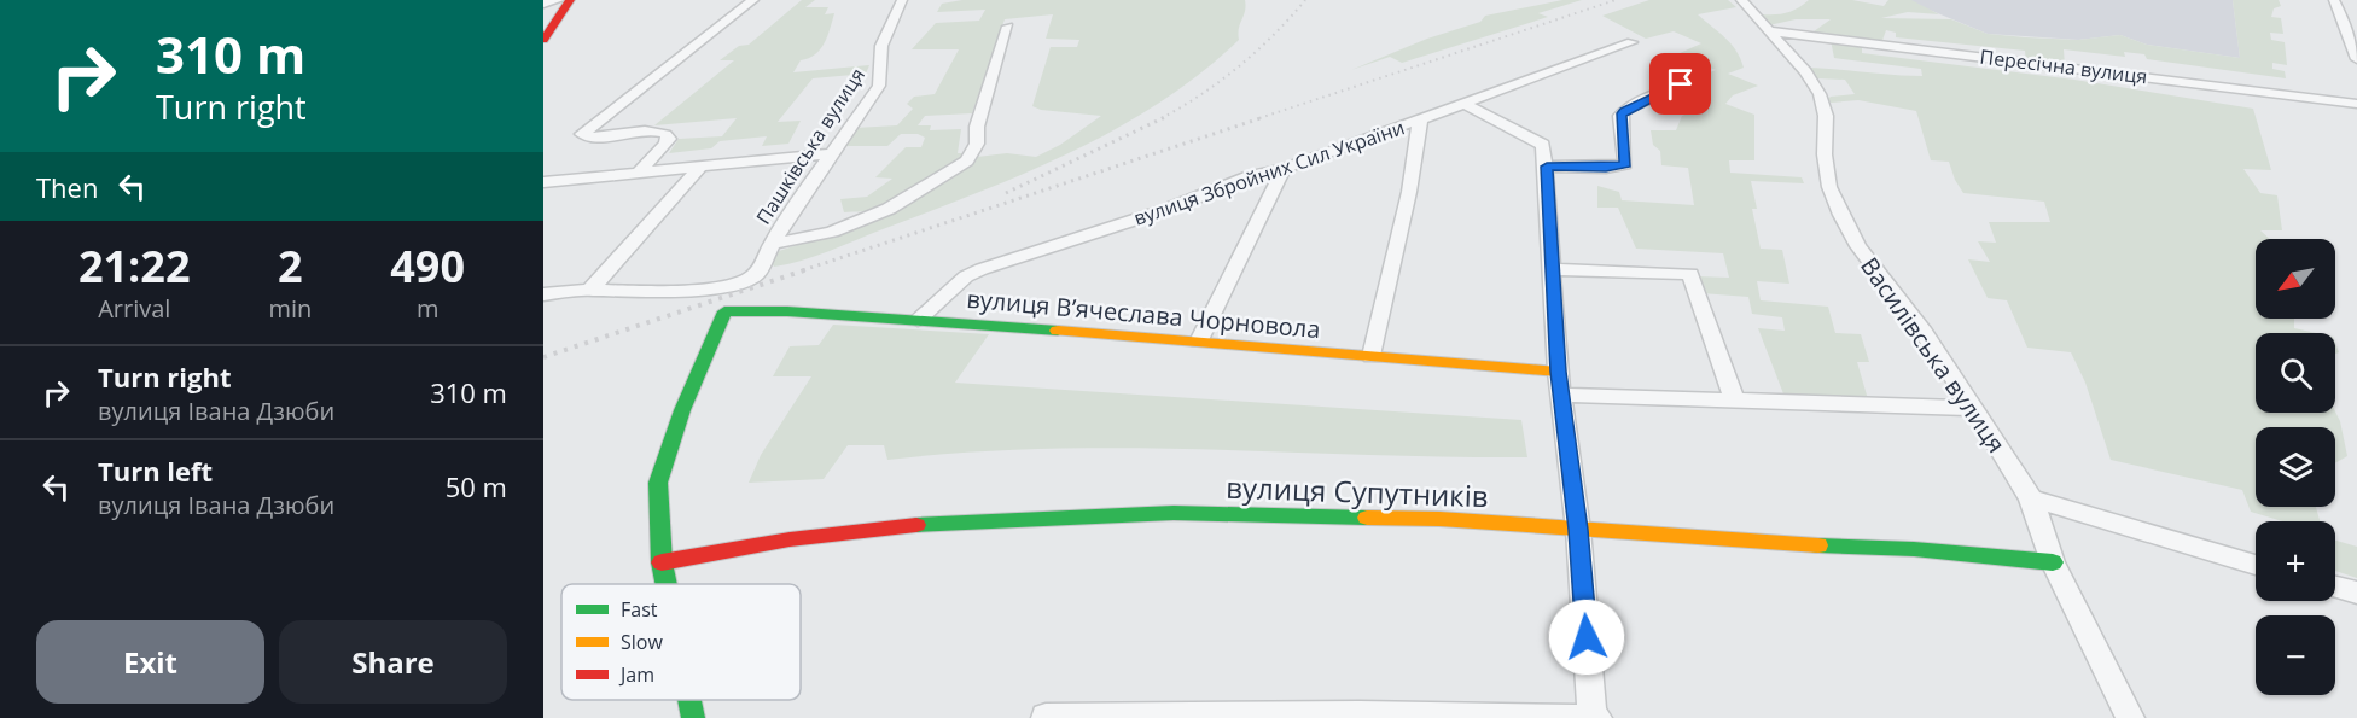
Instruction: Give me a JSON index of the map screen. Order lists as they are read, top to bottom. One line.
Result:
{"streets":{"street":["Пересічна вулиця","Пашківська вулиця","вулиця Збройних Сил України","вулиця Вʼячеслава Чорновола","Василівська вулиця","вулиця Супутників"]},"crossings":[["Пересічна вулиця","Василівська вулиця"],["вулиця Збройних Сил України","вулиця Вʼячеслава Чорновола"],["вулиця Вʼячеслава Чорновола","вулиця Супутників"],["Василівська вулиця","вулиця Супутників"]],"legend":["Fast","Slow","Jam"],"north":"bottom left","page":{"turn":["310 m","Turn right"],"then":"Then","eta":["21:22","Arrival","2","min","490","m"],"map_buttons":["+","−"],"list":[{"name":"Turn right","note":"вулиця Івана Дзюби","value":"310 m"},{"name":"Turn left","note":"вулиця Івана Дзюби","value":"50 m"}],"buttons":["Exit","Share"]}}
